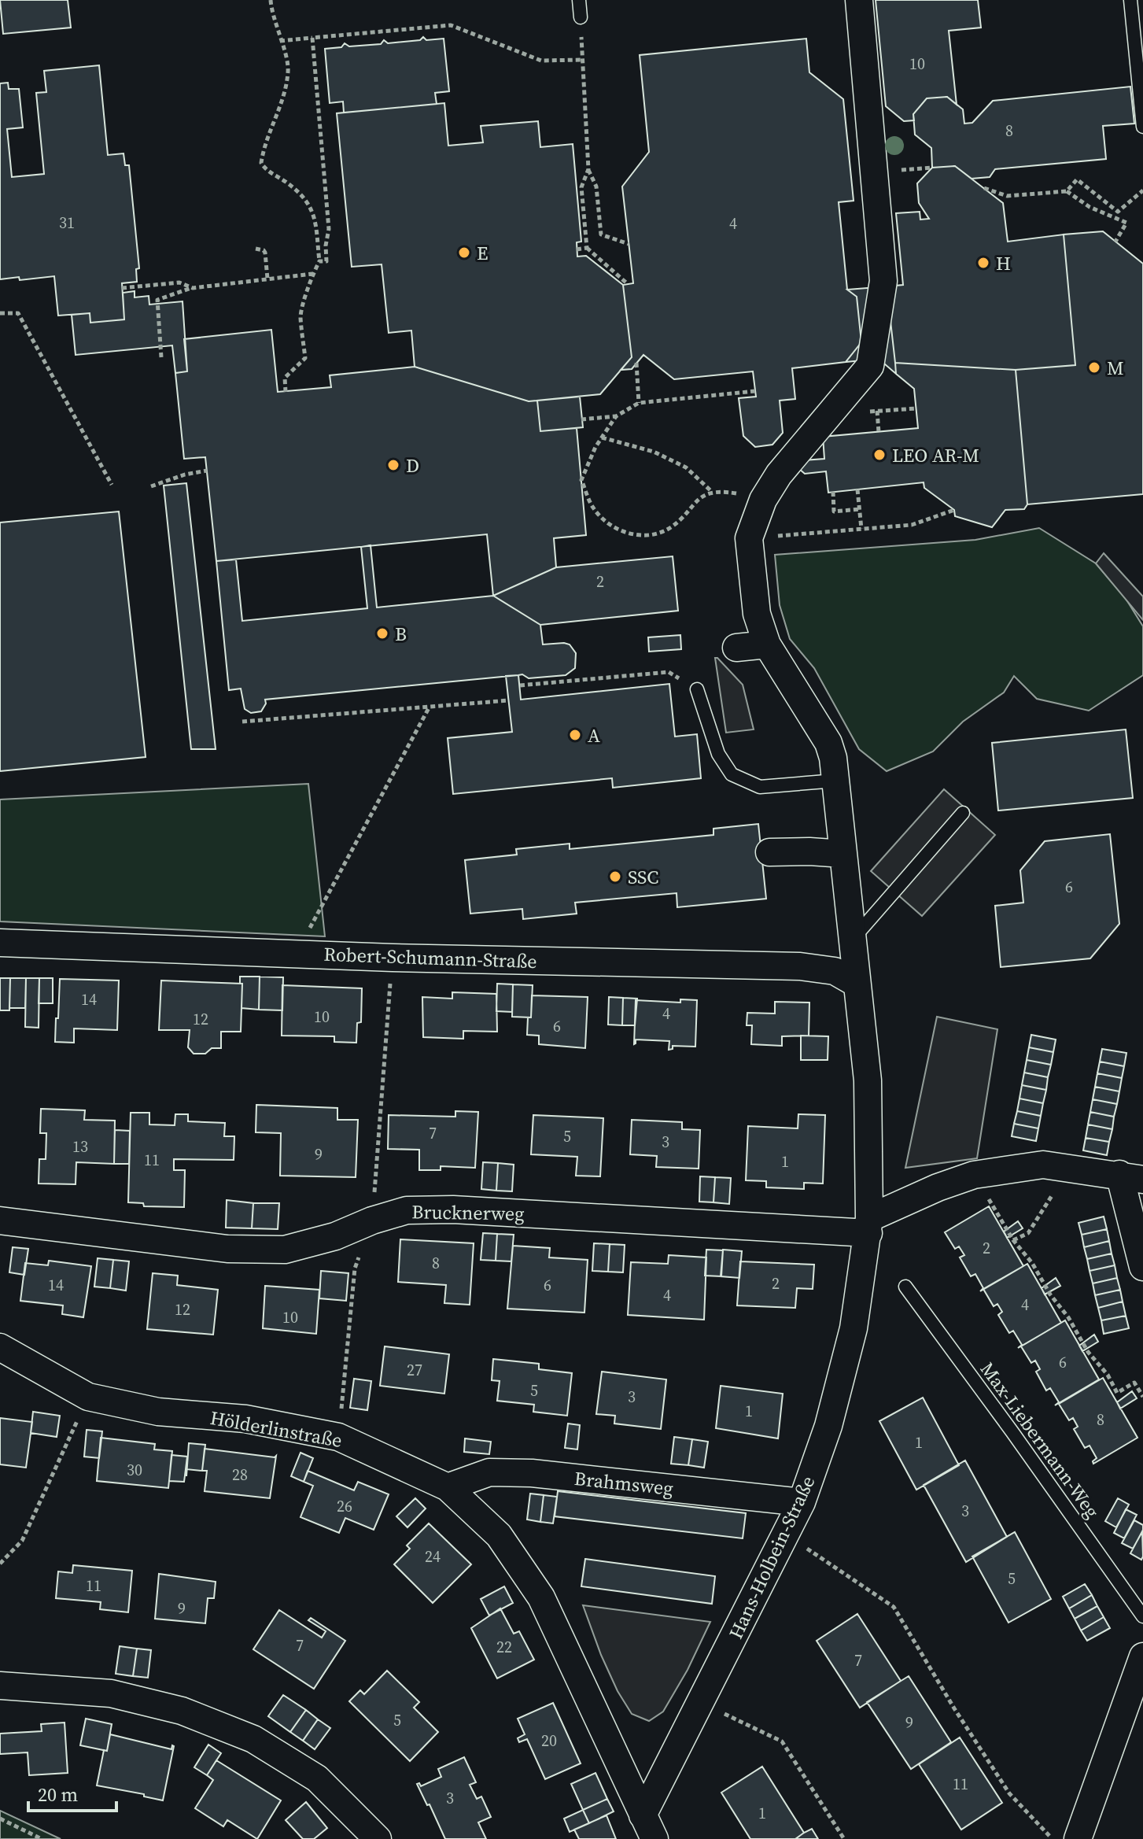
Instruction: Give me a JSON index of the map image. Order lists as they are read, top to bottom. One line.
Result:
{"streets":{"street":["Robert-Schumann-Straße","Brucknerweg","Hölderlinstraße","Brahmsweg","Hans-Holbein-Straße"],"lane":["Max-Liebermann-Weg"]},"crossings":[["Robert-Schumann-Straße","Hans-Holbein-Straße"],["Brucknerweg","Hans-Holbein-Straße"],["Hölderlinstraße","Brahmsweg"],["Hölderlinstraße","Hans-Holbein-Straße"],["Brahmsweg","Hans-Holbein-Straße"]],"places":["E","H","M","LEO AR-M","D","B","A","SSC"],"house_numbers":["10","8","31","4","2","6","14","4","10","12","6","7","5","3","13","9","11","1","2","8","2","14","6","4","4","12","10","6","27","5","3","1","8","1","30","28","26","3","24","5","11","9","7","22","7","5","9","20","11","3","1"],"scale_bar":"20 m"}
